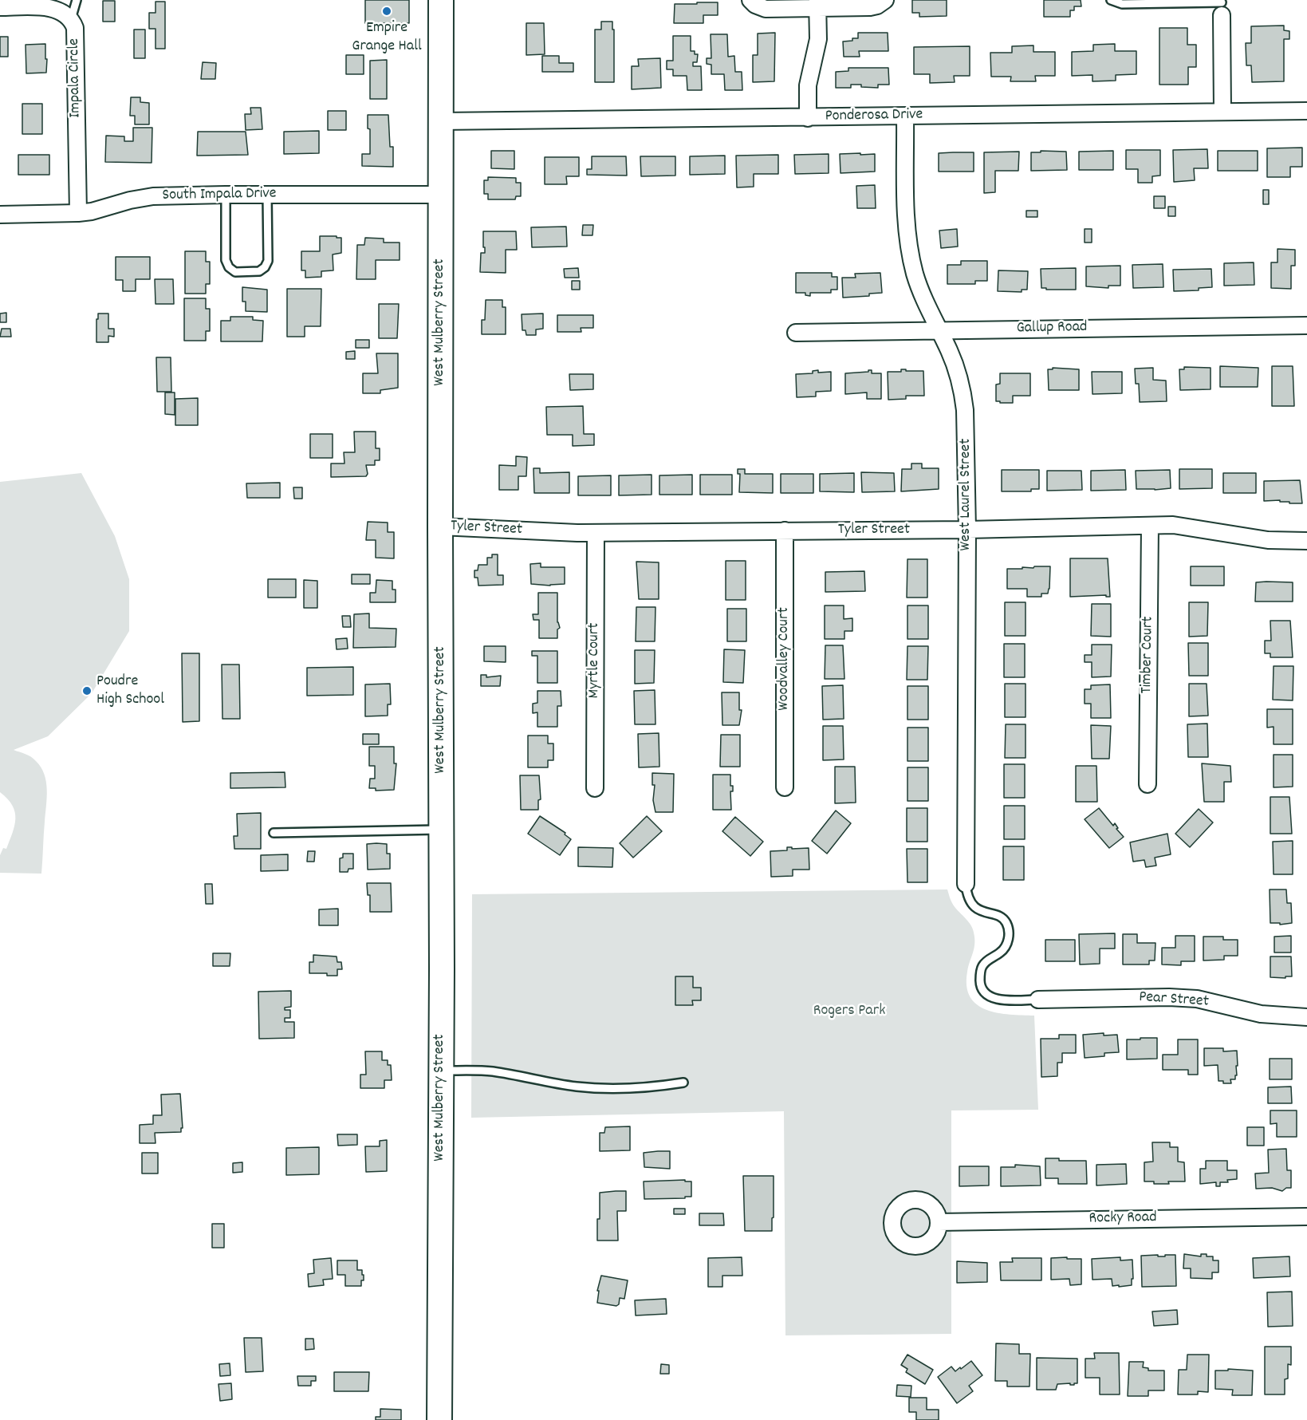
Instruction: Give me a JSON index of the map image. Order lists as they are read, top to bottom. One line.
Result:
{"streets":{"main road":["West Mulberry Street"],"street":["Impala Circle","Ponderosa Drive","South Impala Drive","Gallup Road","West Laurel Street","Tyler Street","Timber Court","Woodvalley Court","Myrtle Court","Pear Street","Rocky Road"]},"crossings":[["Impala Circle","South Impala Drive"],["Ponderosa Drive","West Mulberry Street"],["Ponderosa Drive","West Laurel Street"],["South Impala Drive","West Mulberry Street"],["West Mulberry Street","Tyler Street"],["Gallup Road","West Laurel Street"],["West Laurel Street","Tyler Street"],["Tyler Street","Timber Court"],["Tyler Street","Woodvalley Court"],["Tyler Street","Myrtle Court"]],"parks":["Rogers Park"],"places":["Empire Grange Hall","Poudre High School"]}
